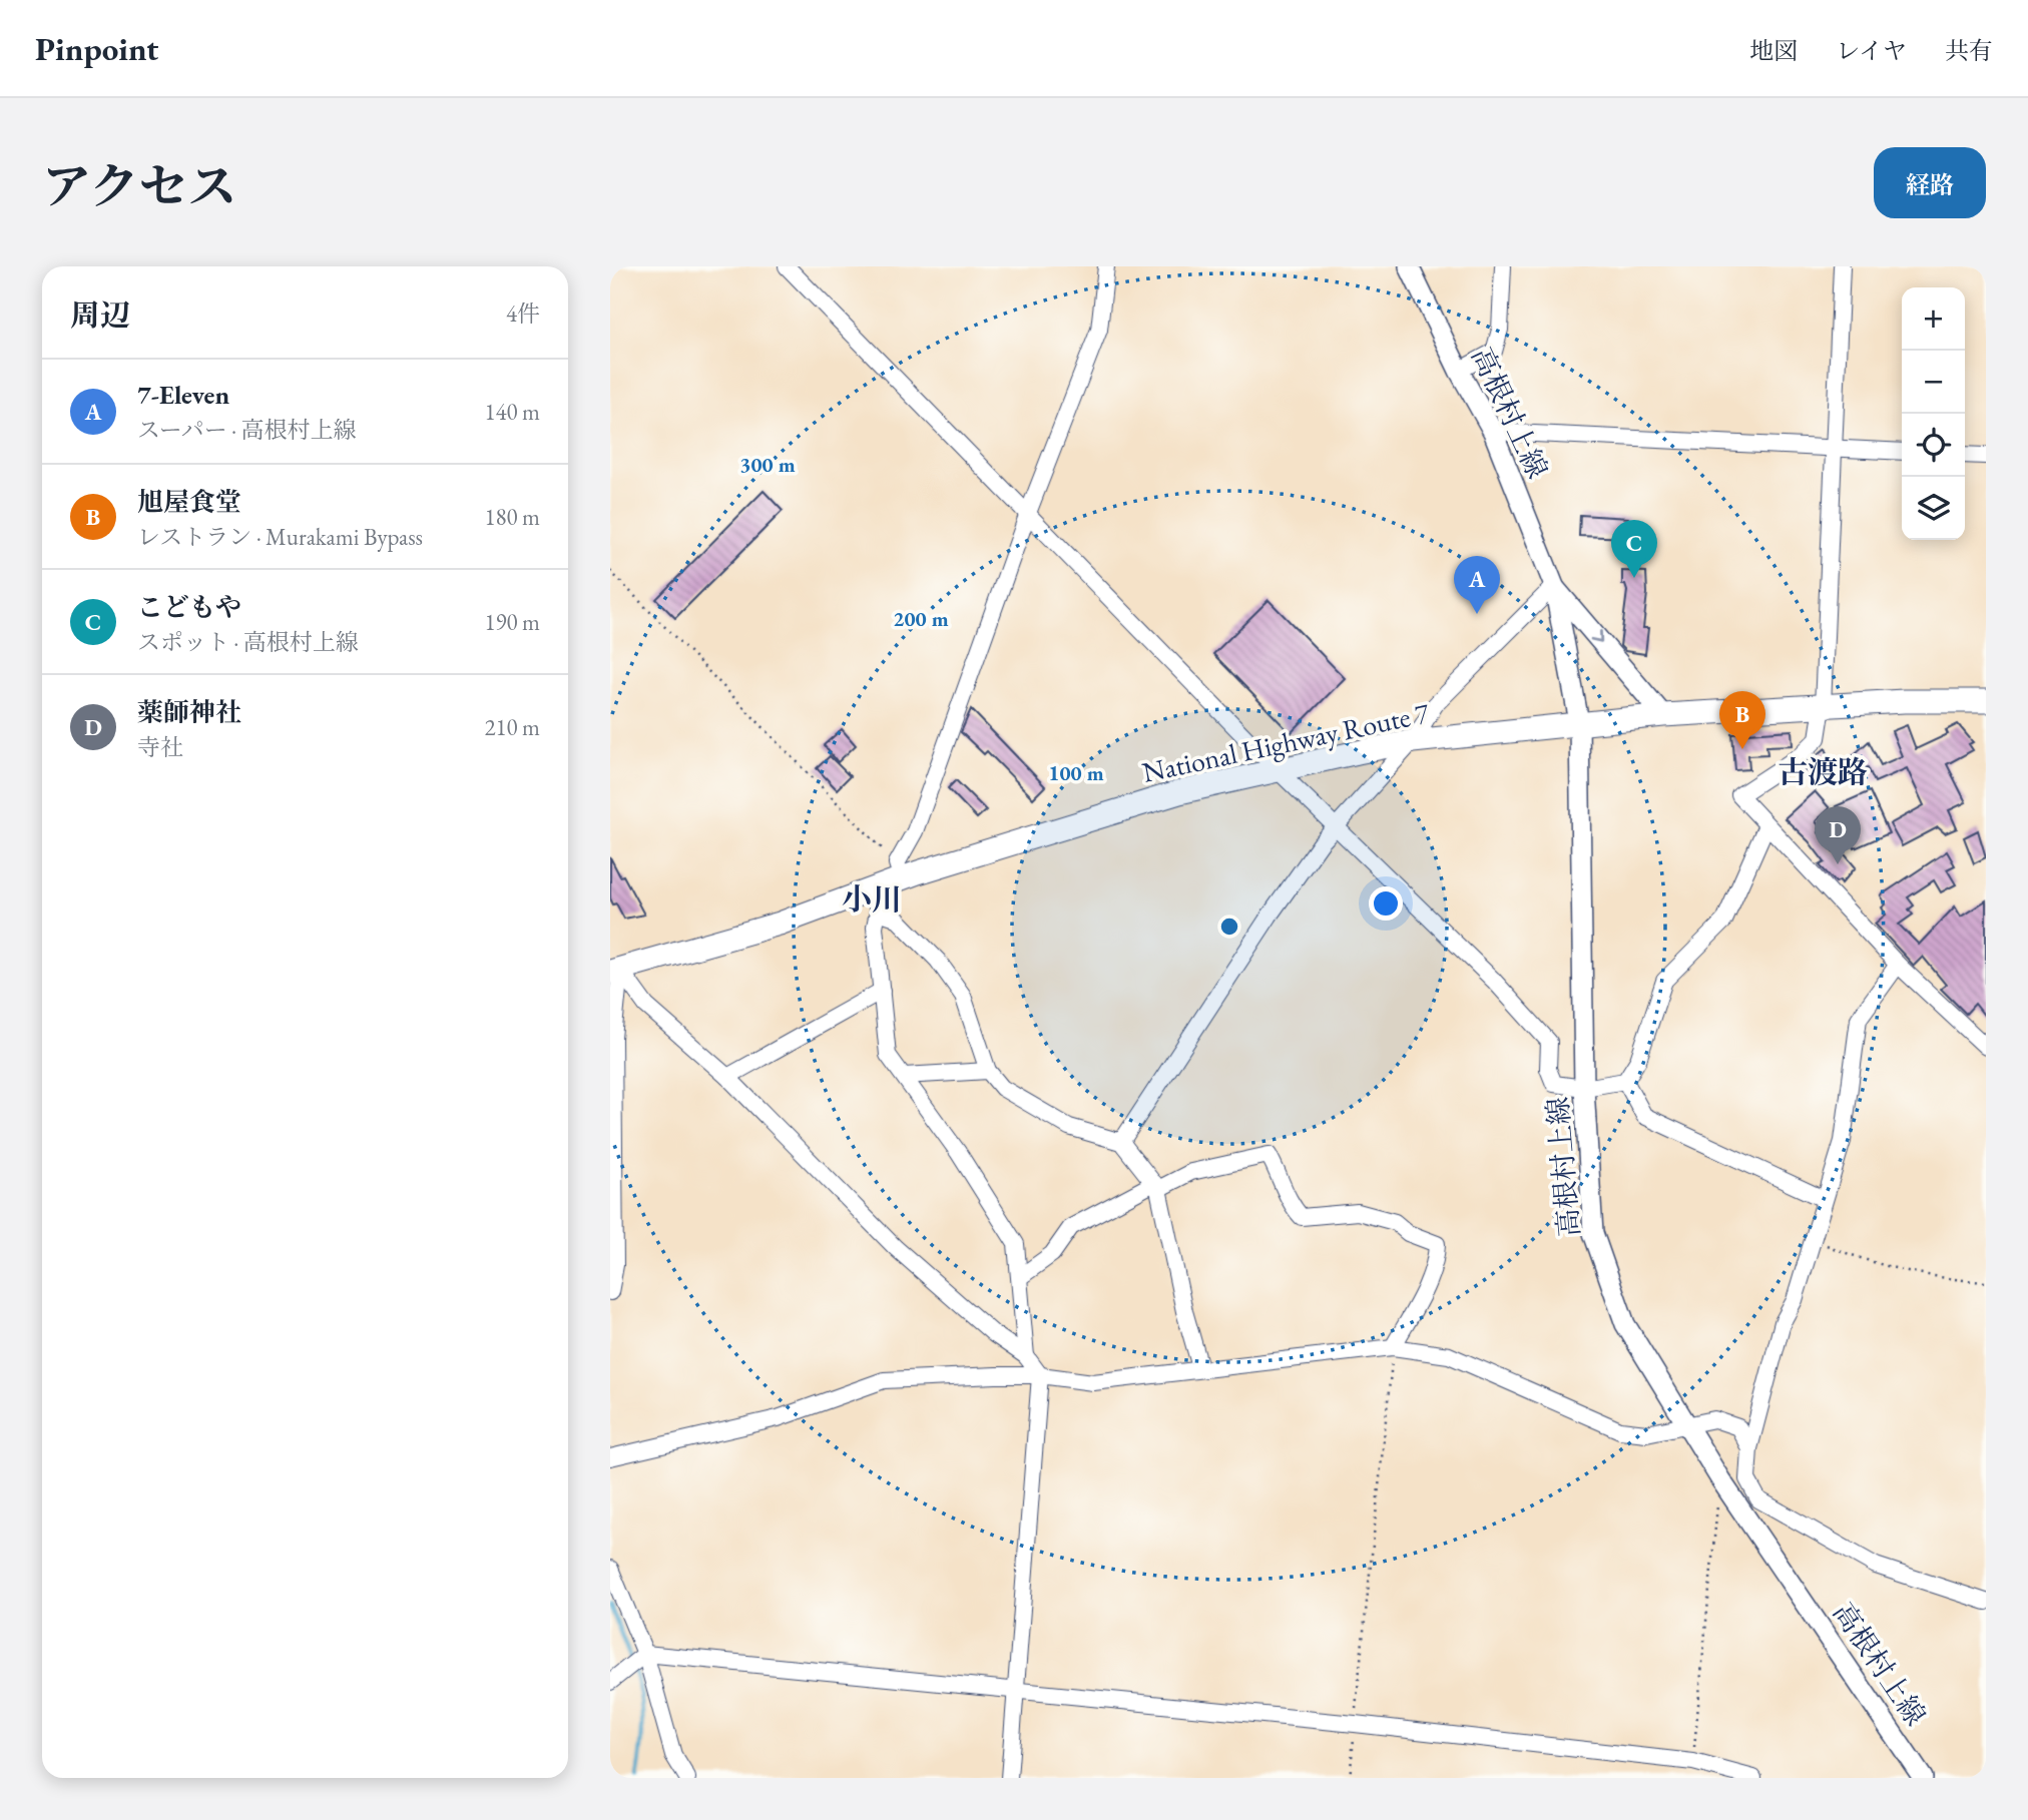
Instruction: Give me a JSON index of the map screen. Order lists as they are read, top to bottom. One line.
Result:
{"streets":{"highway":["National Highway Route 7"],"main road":["高根村上線"]},"crossings":[["高根村上線","National Highway Route 7"]],"districts":["古渡路","小川"],"page":{"header":"Pinpoint","nav":["地図","レイヤ","共有"],"title":"アクセス","buttons":"経路","heading":["周辺","4件"],"map_buttons":["+","−"],"list":[{"mark":"A","name":"7-Eleven","note":"スーパー · 高根村上線","value":"140 m"},{"mark":"B","name":"旭屋食堂","note":"レストラン · Murakami Bypass","value":"180 m"},{"mark":"C","name":"こどもや","note":"スポット · 高根村上線","value":"190 m"},{"mark":"D","name":"薬師神社","note":"寺社","value":"210 m"}],"pins":["C","A","B","D"]},"rings":["300 m","200 m","100 m"]}
